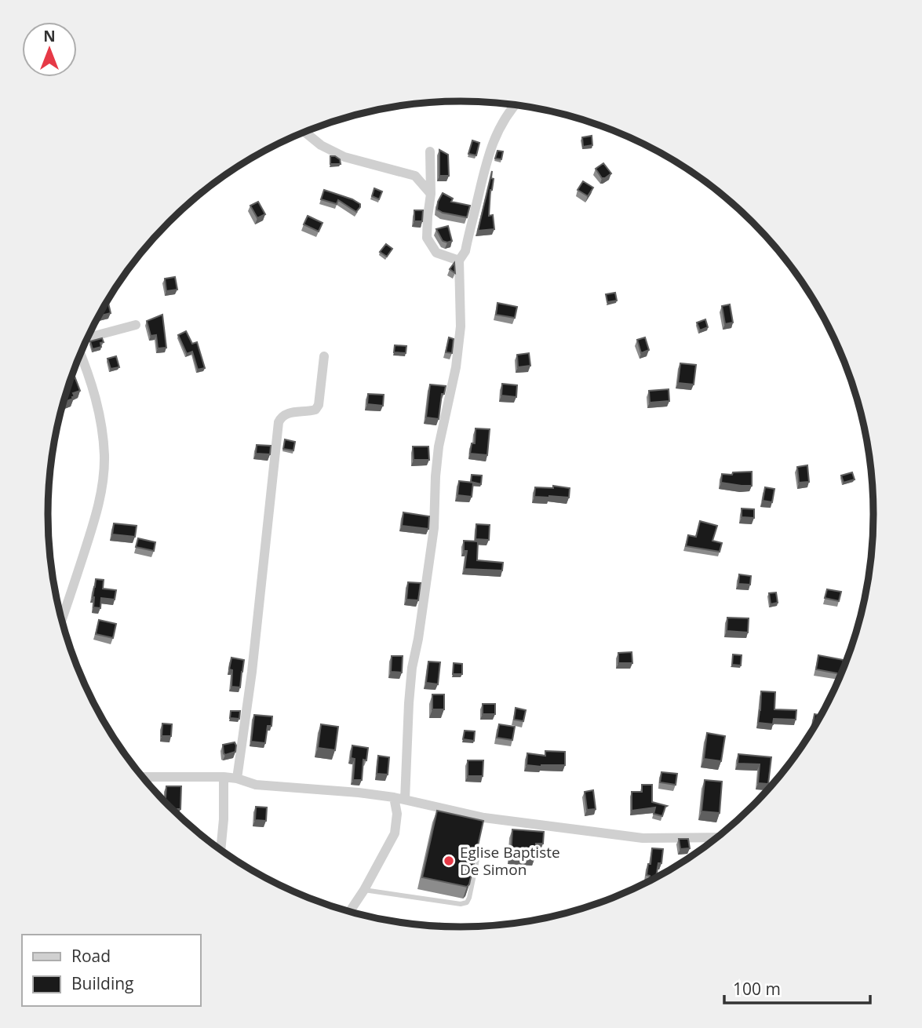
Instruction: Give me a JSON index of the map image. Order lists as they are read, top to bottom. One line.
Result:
{"places":["Eglise Baptiste De Simon"],"legend":["Road","Building"],"scale_bar":"100 m","north":"top"}
